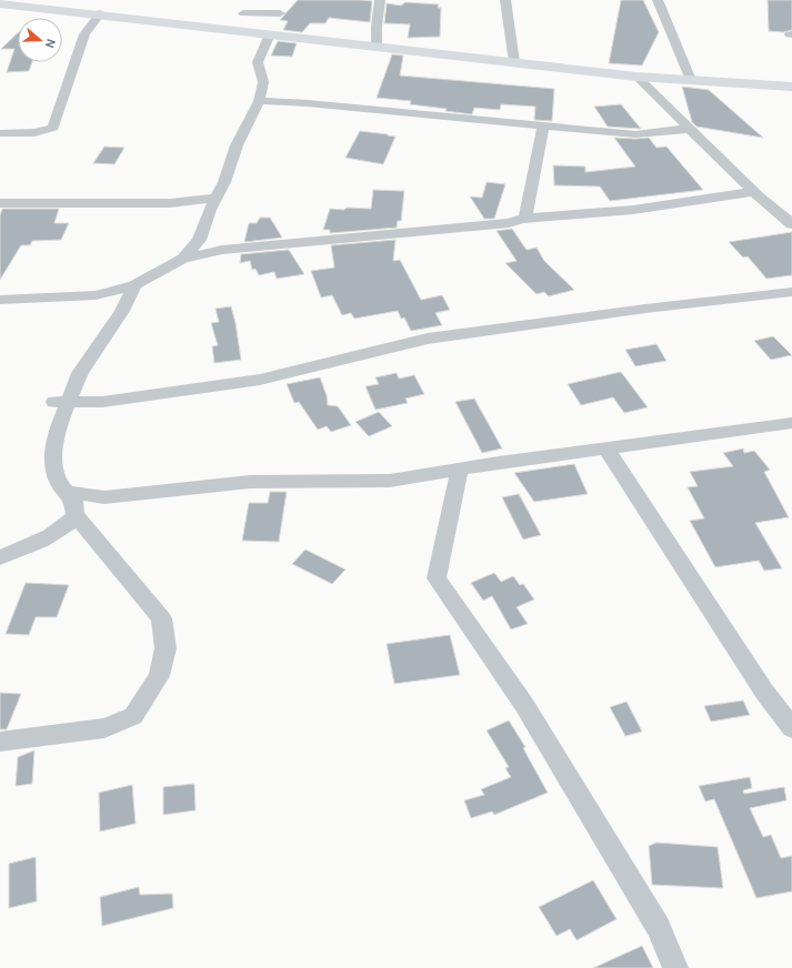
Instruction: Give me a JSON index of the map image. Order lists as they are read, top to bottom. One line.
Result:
{"north":"right"}
